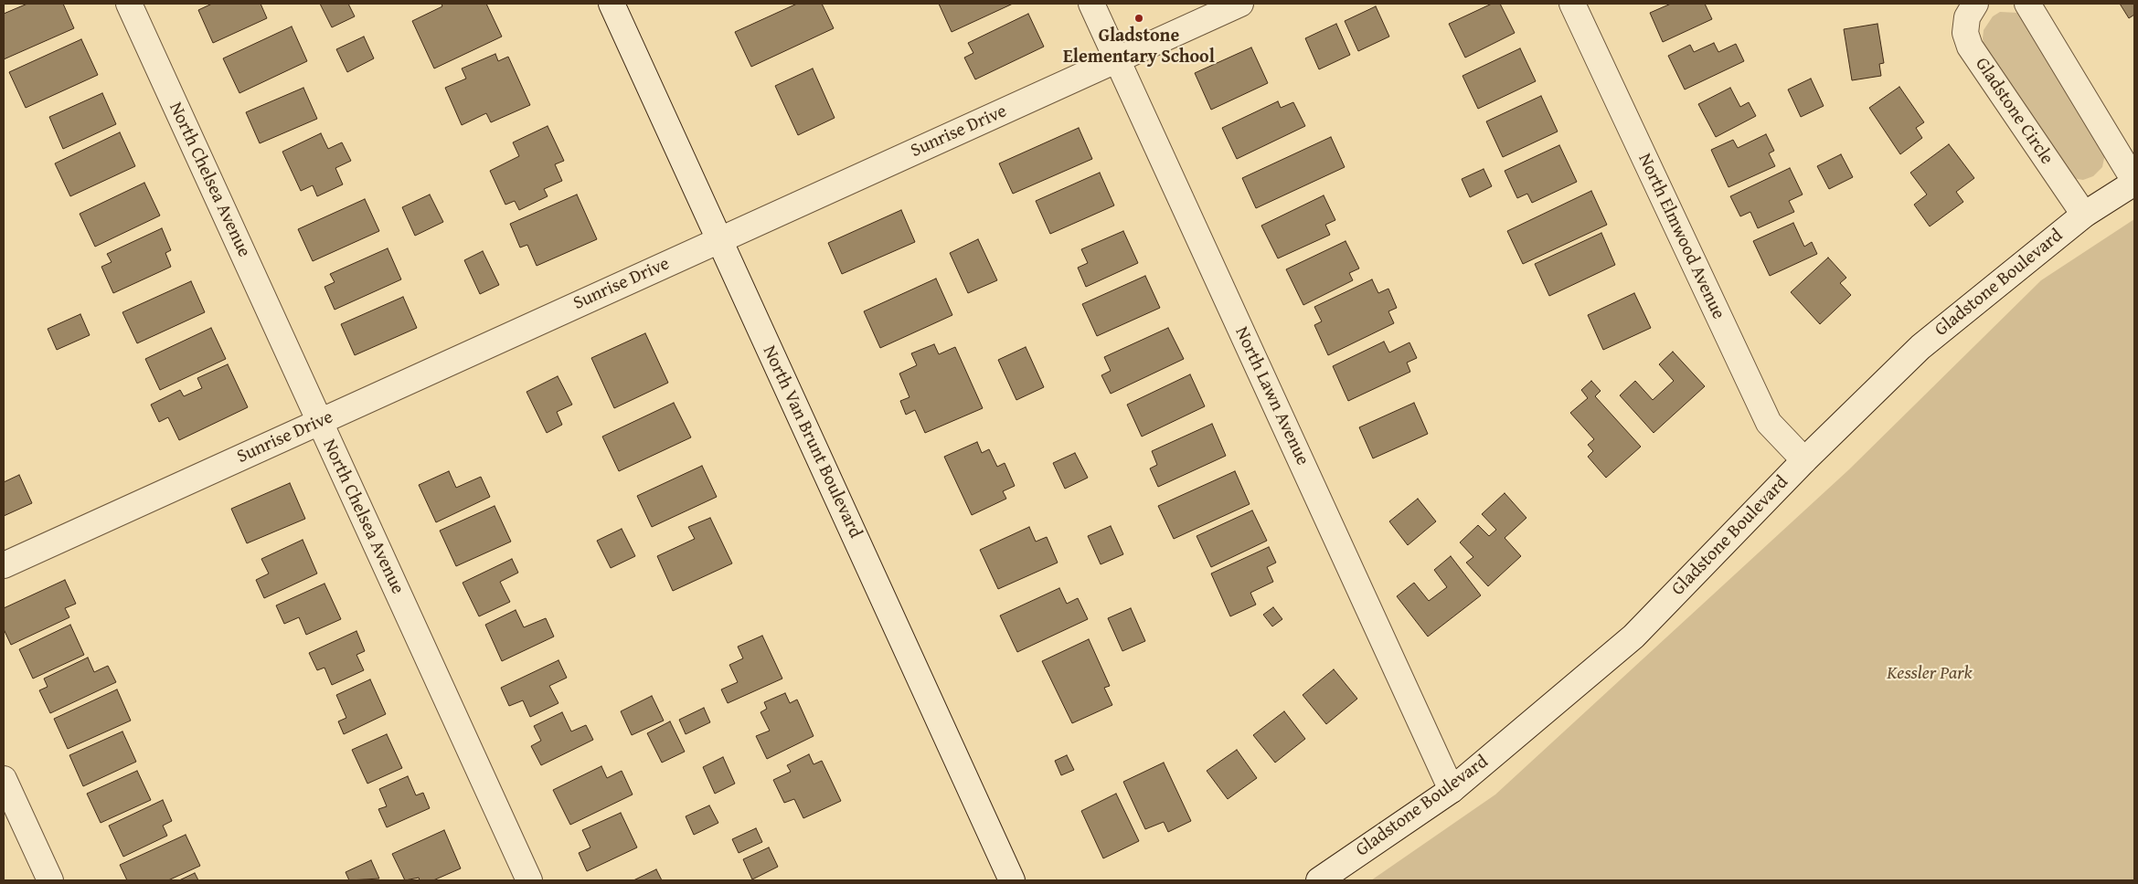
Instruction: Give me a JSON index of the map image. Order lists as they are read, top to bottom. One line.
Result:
{"streets":{"street":["Gladstone Circle","Sunrise Drive","North Chelsea Avenue","North Elmwood Avenue","Gladstone Boulevard","North Lawn Avenue","North Van Brunt Boulevard"]},"crossings":[["Gladstone Circle","Gladstone Boulevard"],["Sunrise Drive","North Chelsea Avenue"],["Sunrise Drive","North Lawn Avenue"],["Sunrise Drive","North Van Brunt Boulevard"],["North Elmwood Avenue","Gladstone Boulevard"],["Gladstone Boulevard","North Lawn Avenue"]],"parks":["Kessler Park"],"places":["Gladstone Elementary School"]}
